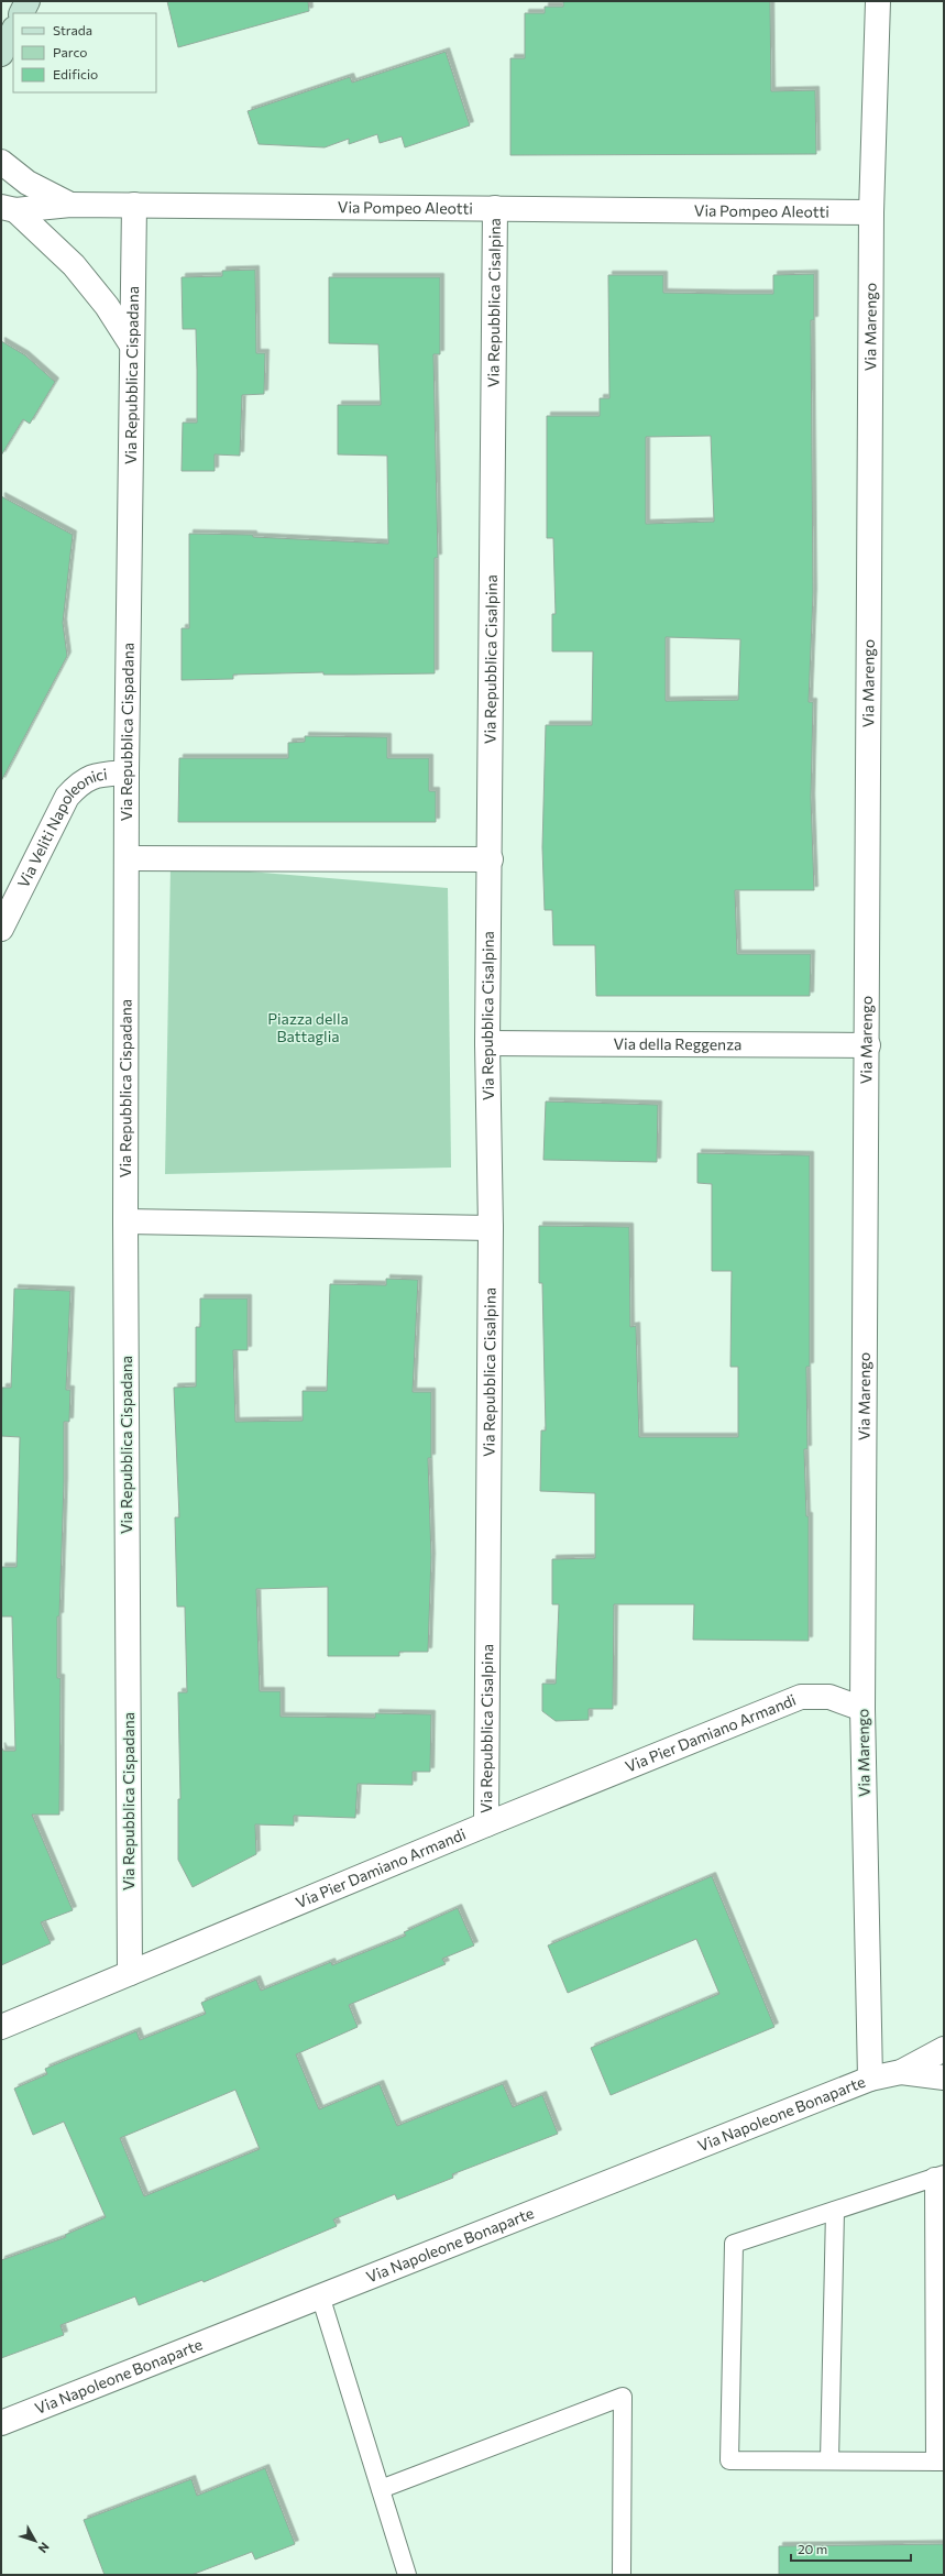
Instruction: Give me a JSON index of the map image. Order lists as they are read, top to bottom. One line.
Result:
{"streets":{"street":["Via Pompeo Aleotti","Via Repubblica Cisalpina","Via Marengo","Via Repubblica Cispadana","Via Veliti Napoleonici","Via della Reggenza","Via Pier Damiano Armandi","Via Napoleone Bonaparte"]},"crossings":[["Via Pompeo Aleotti","Via Repubblica Cisalpina"],["Via Pompeo Aleotti","Via Marengo"],["Via Pompeo Aleotti","Via Repubblica Cispadana"],["Via Repubblica Cisalpina","Via della Reggenza"],["Via Repubblica Cisalpina","Via Pier Damiano Armandi"],["Via Marengo","Via della Reggenza"],["Via Marengo","Via Pier Damiano Armandi"],["Via Marengo","Via Napoleone Bonaparte"],["Via Repubblica Cispadana","Via Veliti Napoleonici"],["Via Repubblica Cispadana","Via Pier Damiano Armandi"]],"parks":["Piazza della Battaglia"],"legend":["Strada","Parco","Edificio"],"scale_bar":"20 m","north":"bottom right"}
